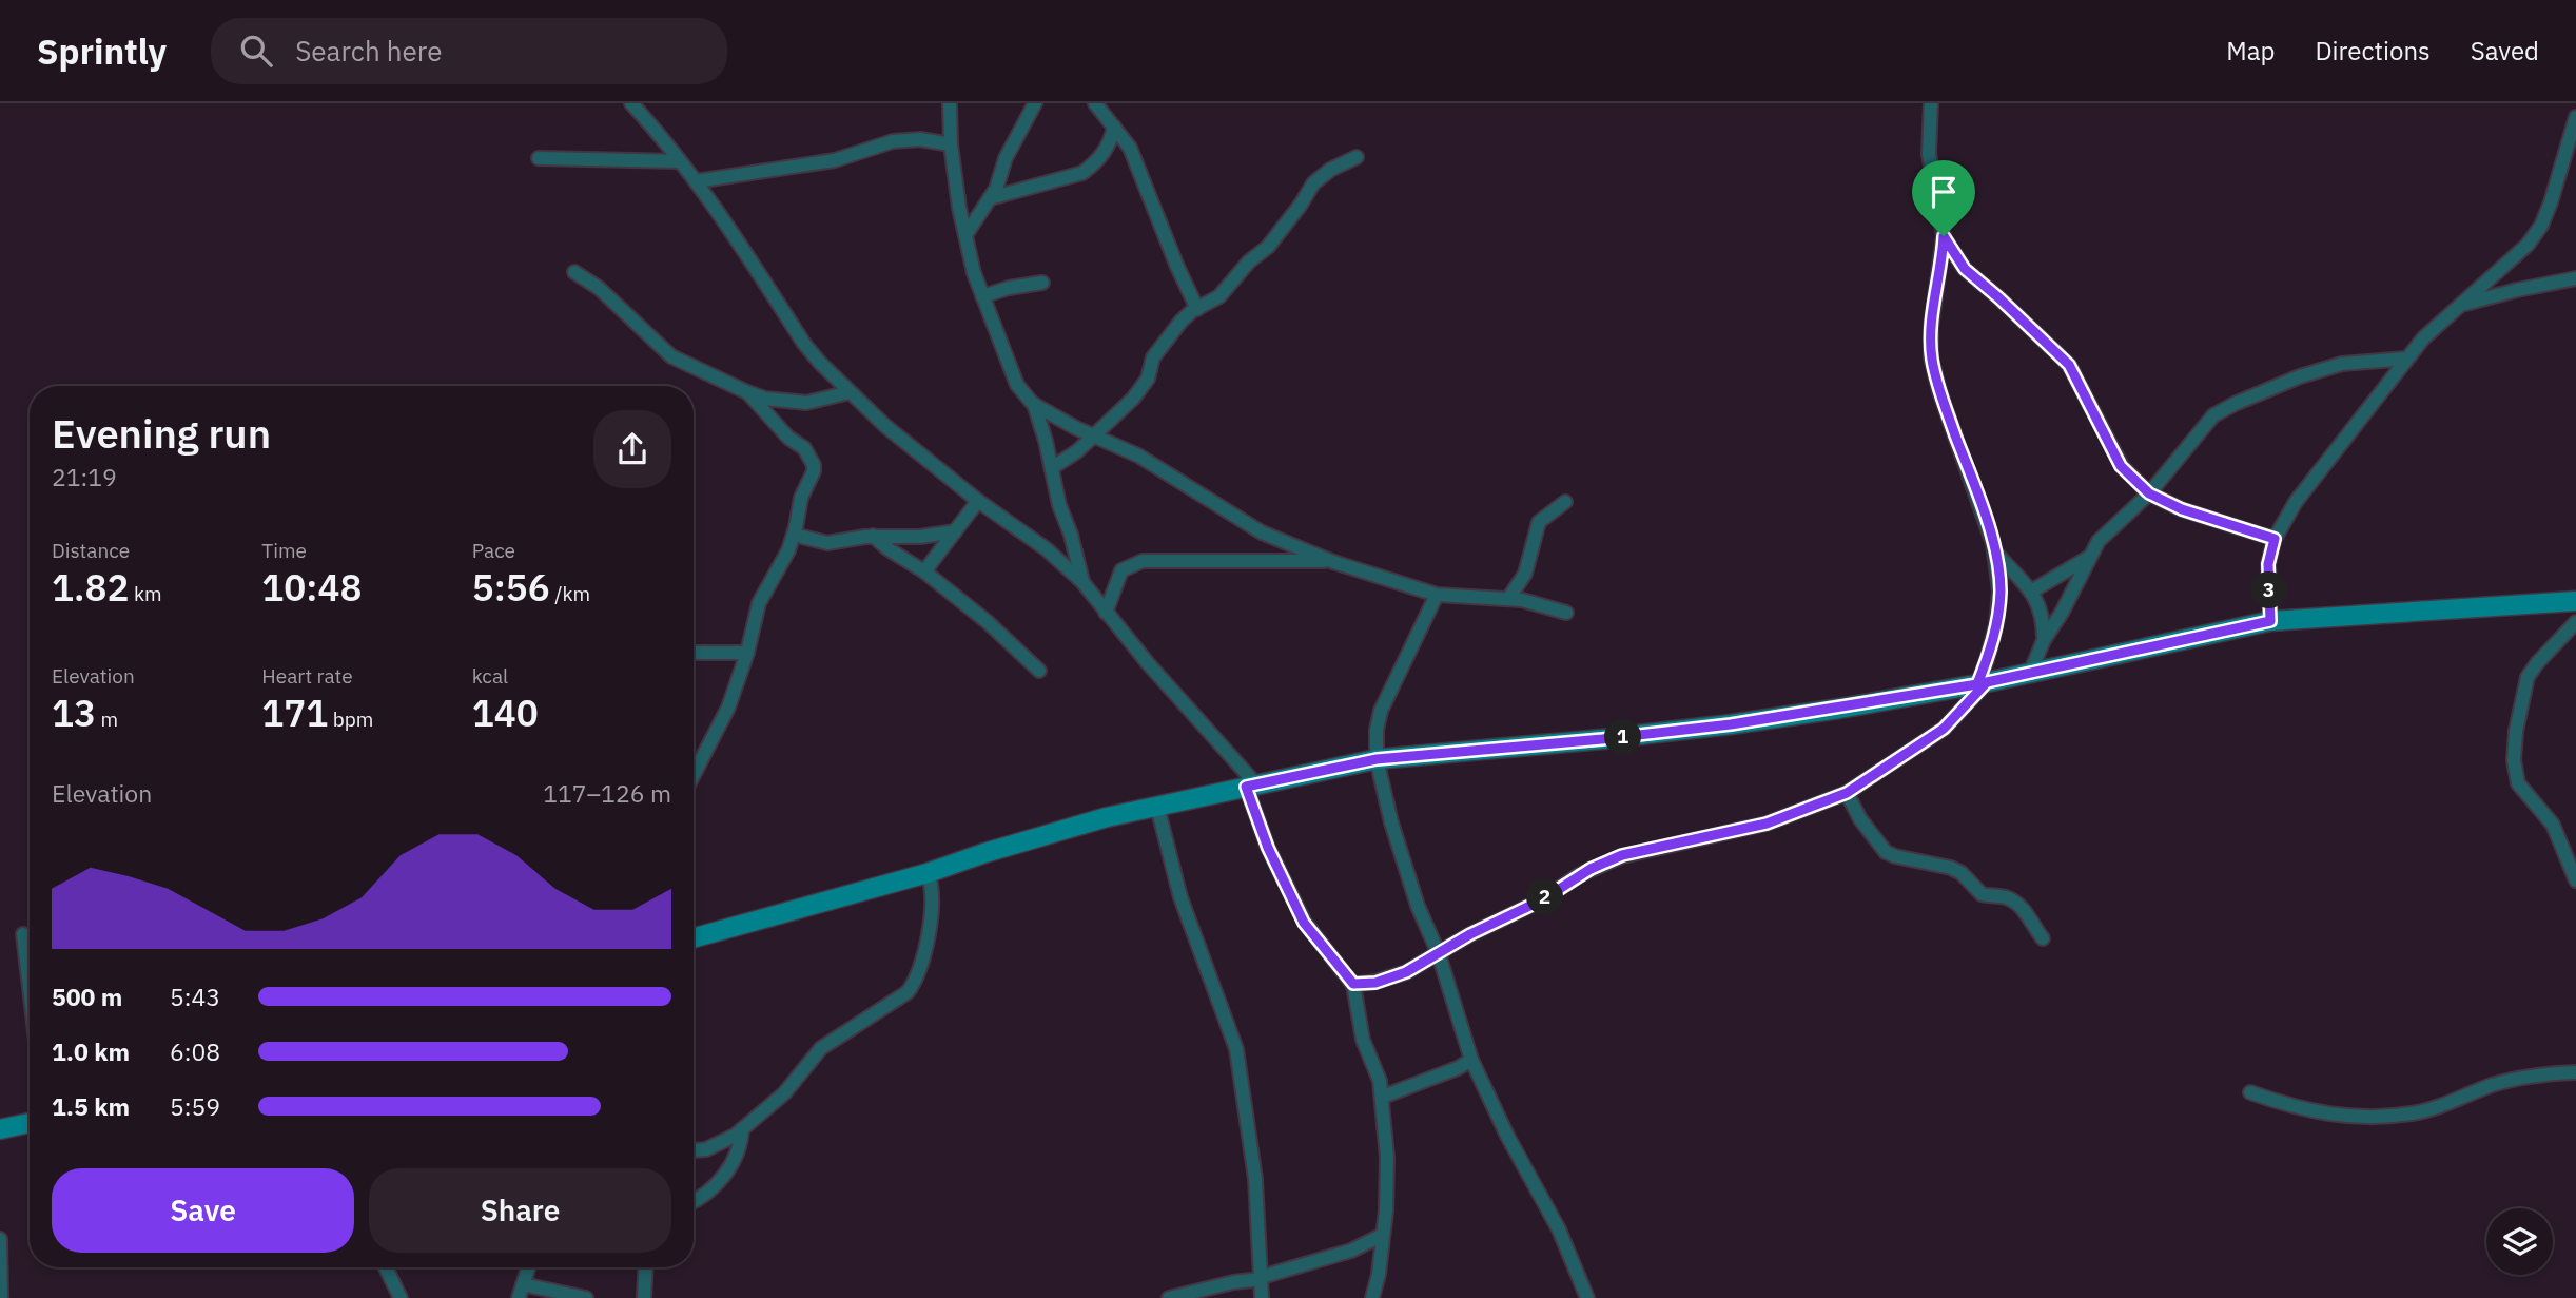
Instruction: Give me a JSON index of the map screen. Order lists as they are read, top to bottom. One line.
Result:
{"page":{"header":"Sprintly","search":"Search here","nav":["Map","Directions","Saved"],"heading":["Evening run","21:19"],"stats":[["Distance","1.82 km"],["Time","10:48"],["Pace","5:56 /km"],["Elevation","13 m"],["Heart rate","171 bpm"],["kcal","140"]],"pins":["3","1","2"],"chart":["Elevation","117–126 m"],"list":[{"name":"500 m","note":"5:43"},{"name":"1.0 km","note":"6:08"},{"name":"1.5 km","note":"5:59"}],"buttons":["Save","Share"]}}
